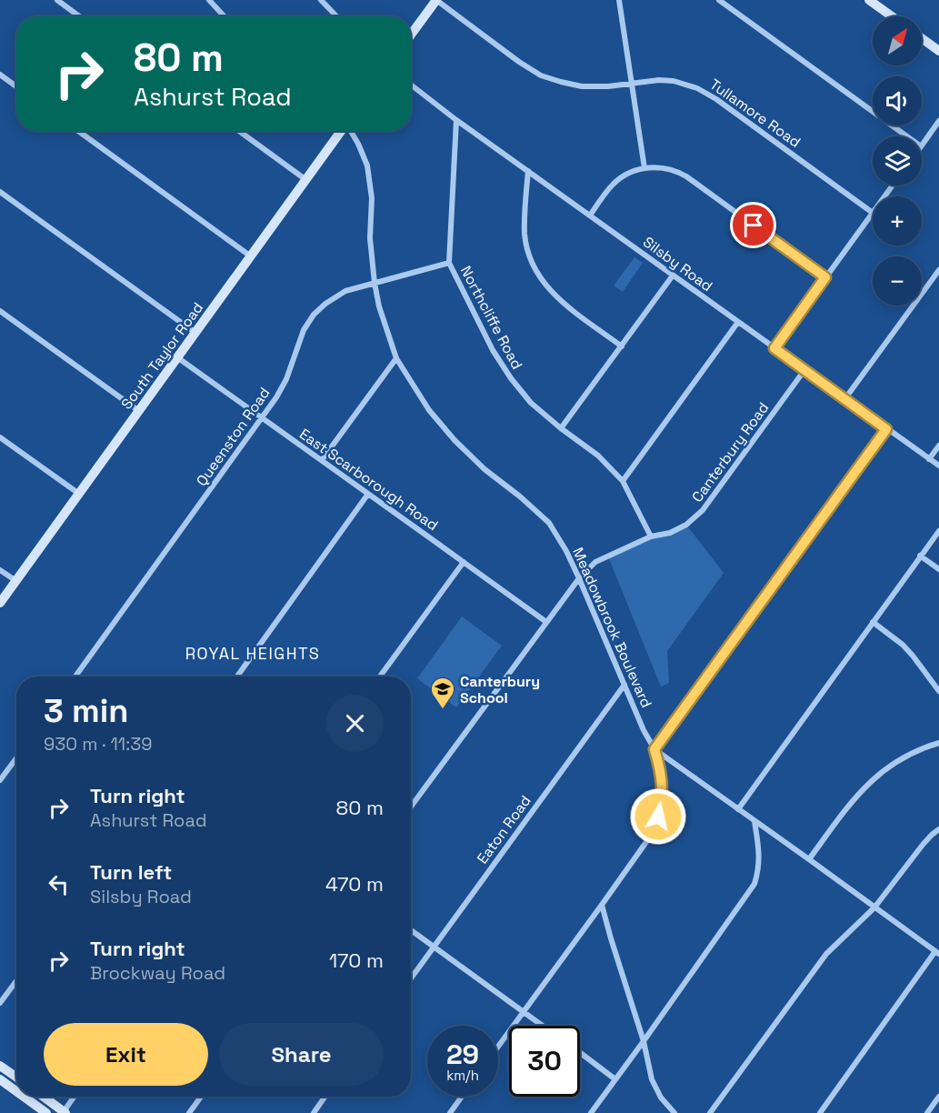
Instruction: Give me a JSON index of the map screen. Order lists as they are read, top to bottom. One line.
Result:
{"streets":{"main road":["South Taylor Road"],"street":["Tullamore Road","Silsby Road","Northcliffe Road","Queenston Road","Canterbury Road","East Scarborough Road","Meadowbrook Boulevard","Eaton Road"]},"crossings":[["Silsby Road","Northcliffe Road"],["Silsby Road","Canterbury Road"],["Northcliffe Road","Queenston Road"],["Northcliffe Road","Canterbury Road"],["South Taylor Road","East Scarborough Road"],["Queenston Road","East Scarborough Road"],["Queenston Road","Meadowbrook Boulevard"],["Canterbury Road","East Scarborough Road"],["Canterbury Road","Meadowbrook Boulevard"],["Meadowbrook Boulevard","Eaton Road"]],"districts":["ROYAL HEIGHTS"],"places":{"school or university":["Canterbury School"]},"north":"top right","page":{"map_buttons":["+","−"],"turn":["80 m","Ashurst Road"],"heading":["3 min","930 m · 11:39"],"list":[{"name":"Turn right","note":"Ashurst Road","value":"80 m"},{"name":"Turn left","note":"Silsby Road","value":"470 m"},{"name":"Turn right","note":"Brockway Road","value":"170 m"}],"buttons":["Exit","Share"],"speed":"29 km/h","limit":"30"}}
